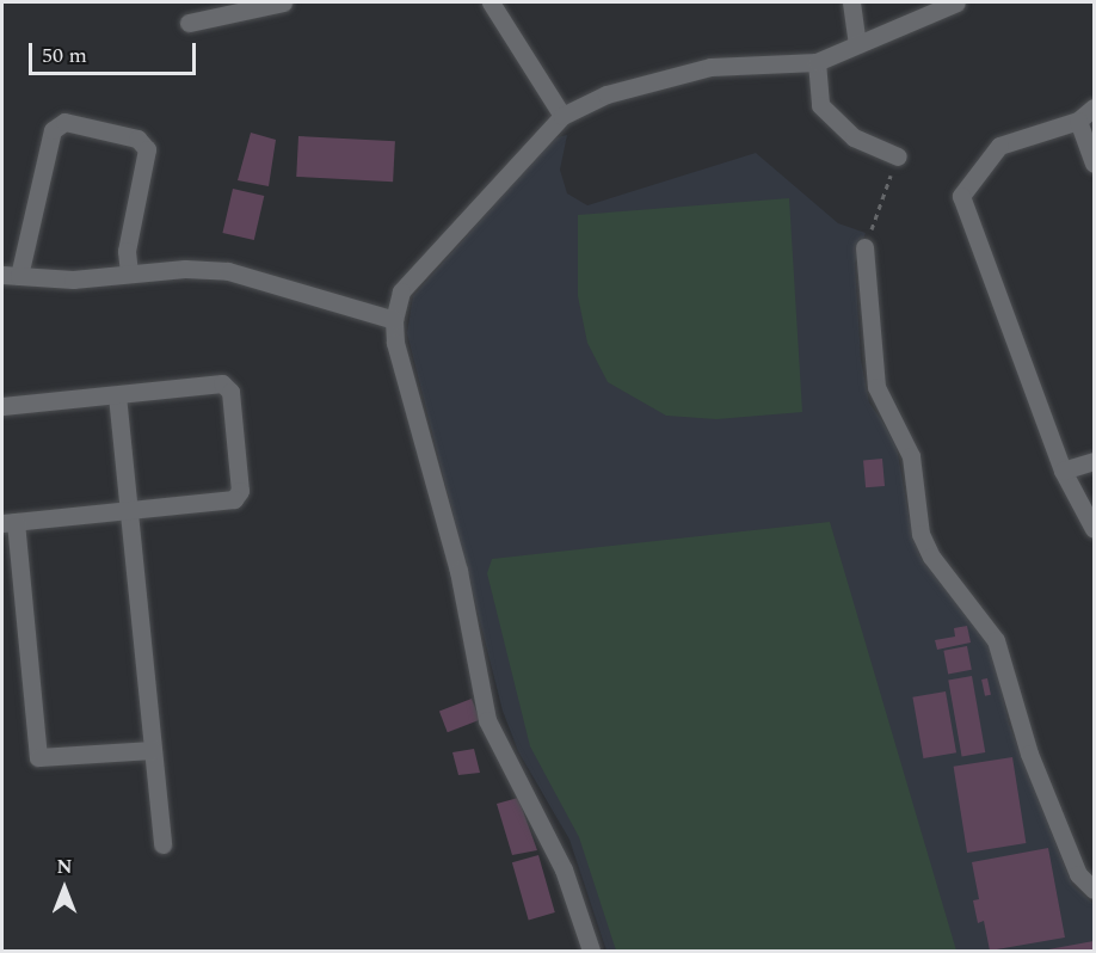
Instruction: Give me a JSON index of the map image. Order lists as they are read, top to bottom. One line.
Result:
{"scale_bar":"50 m","north":"top"}
